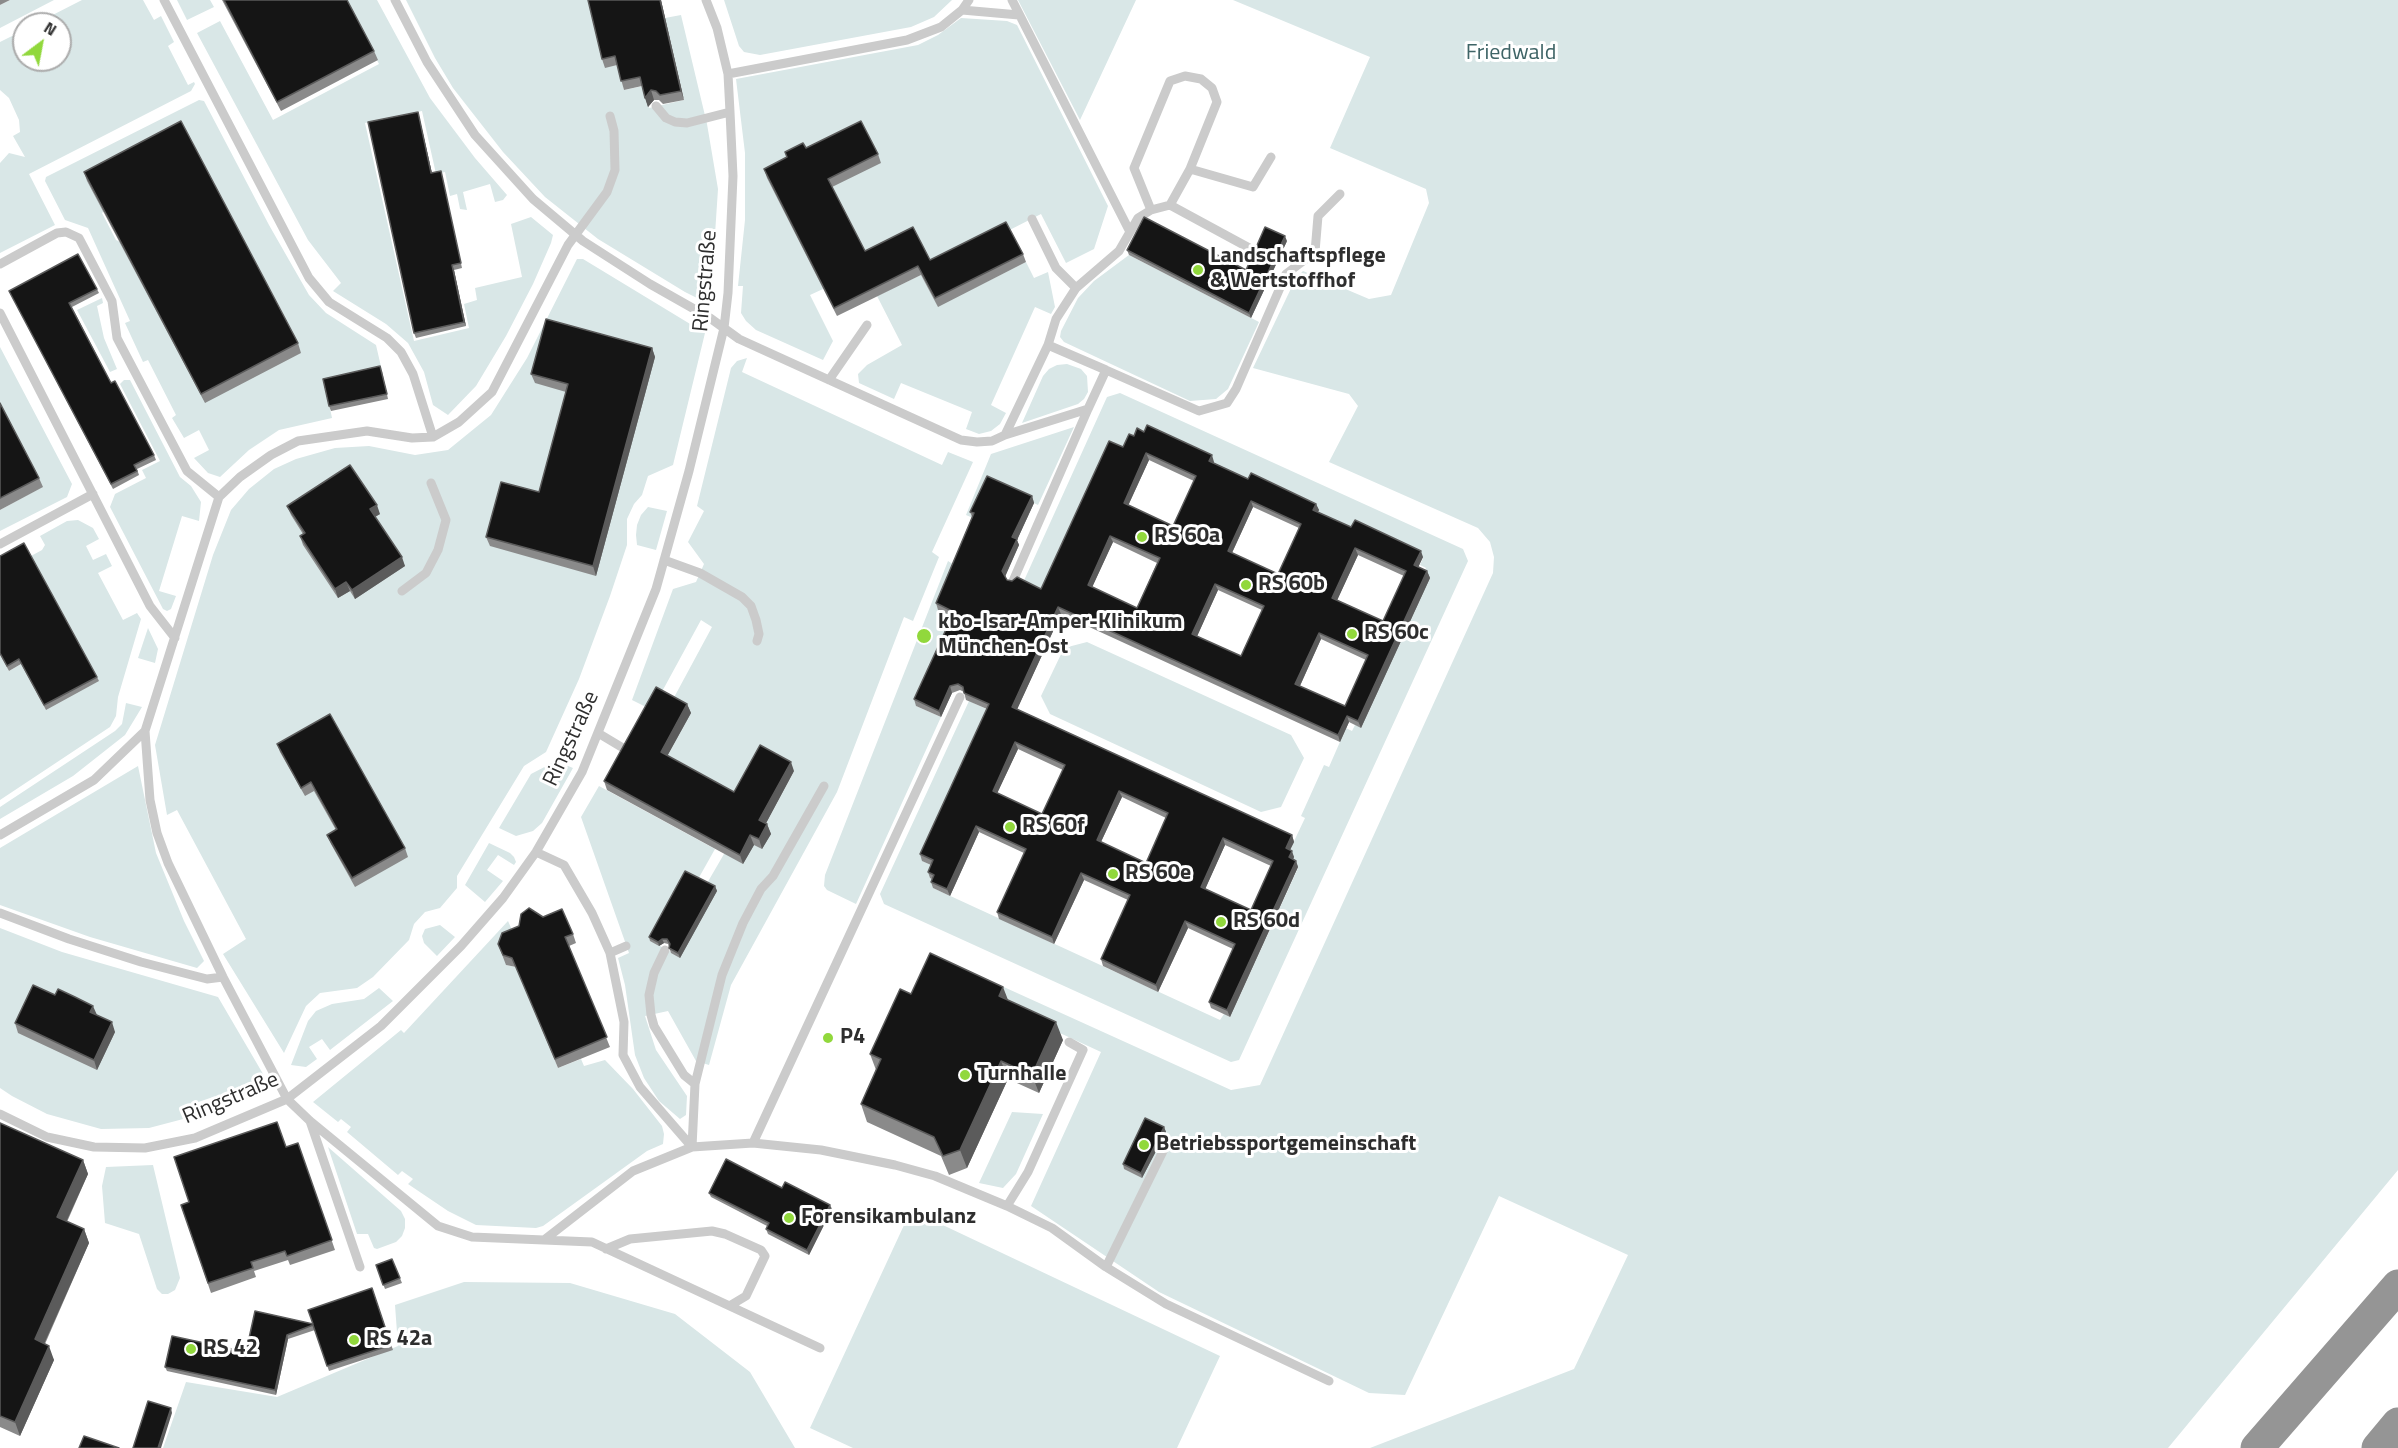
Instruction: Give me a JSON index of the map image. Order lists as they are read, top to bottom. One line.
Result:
{"streets":{"lane":["Ringstraße"]},"parks":["Friedwald"],"places":["Landschaftspflege & Wertstoffhof","RS 60a","RS 60b","RS 60c","kbo-Isar-Amper-Klinikum München-Ost","RS 60f","RS 60e","RS 60d","P4","Turnhalle","Betriebssportgemeinschaft","Forensikambulanz","RS 42a","RS 42"],"north":"top right"}
